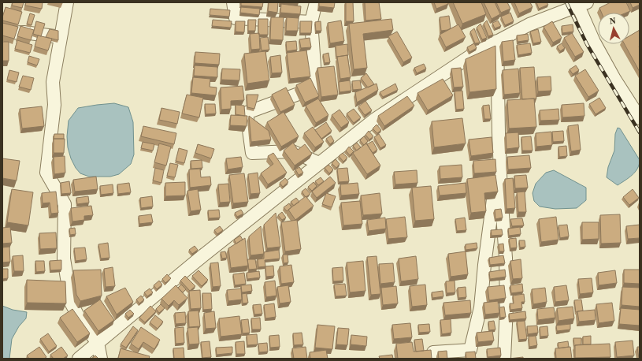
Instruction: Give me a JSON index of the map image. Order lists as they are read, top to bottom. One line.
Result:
{"north":"top"}
